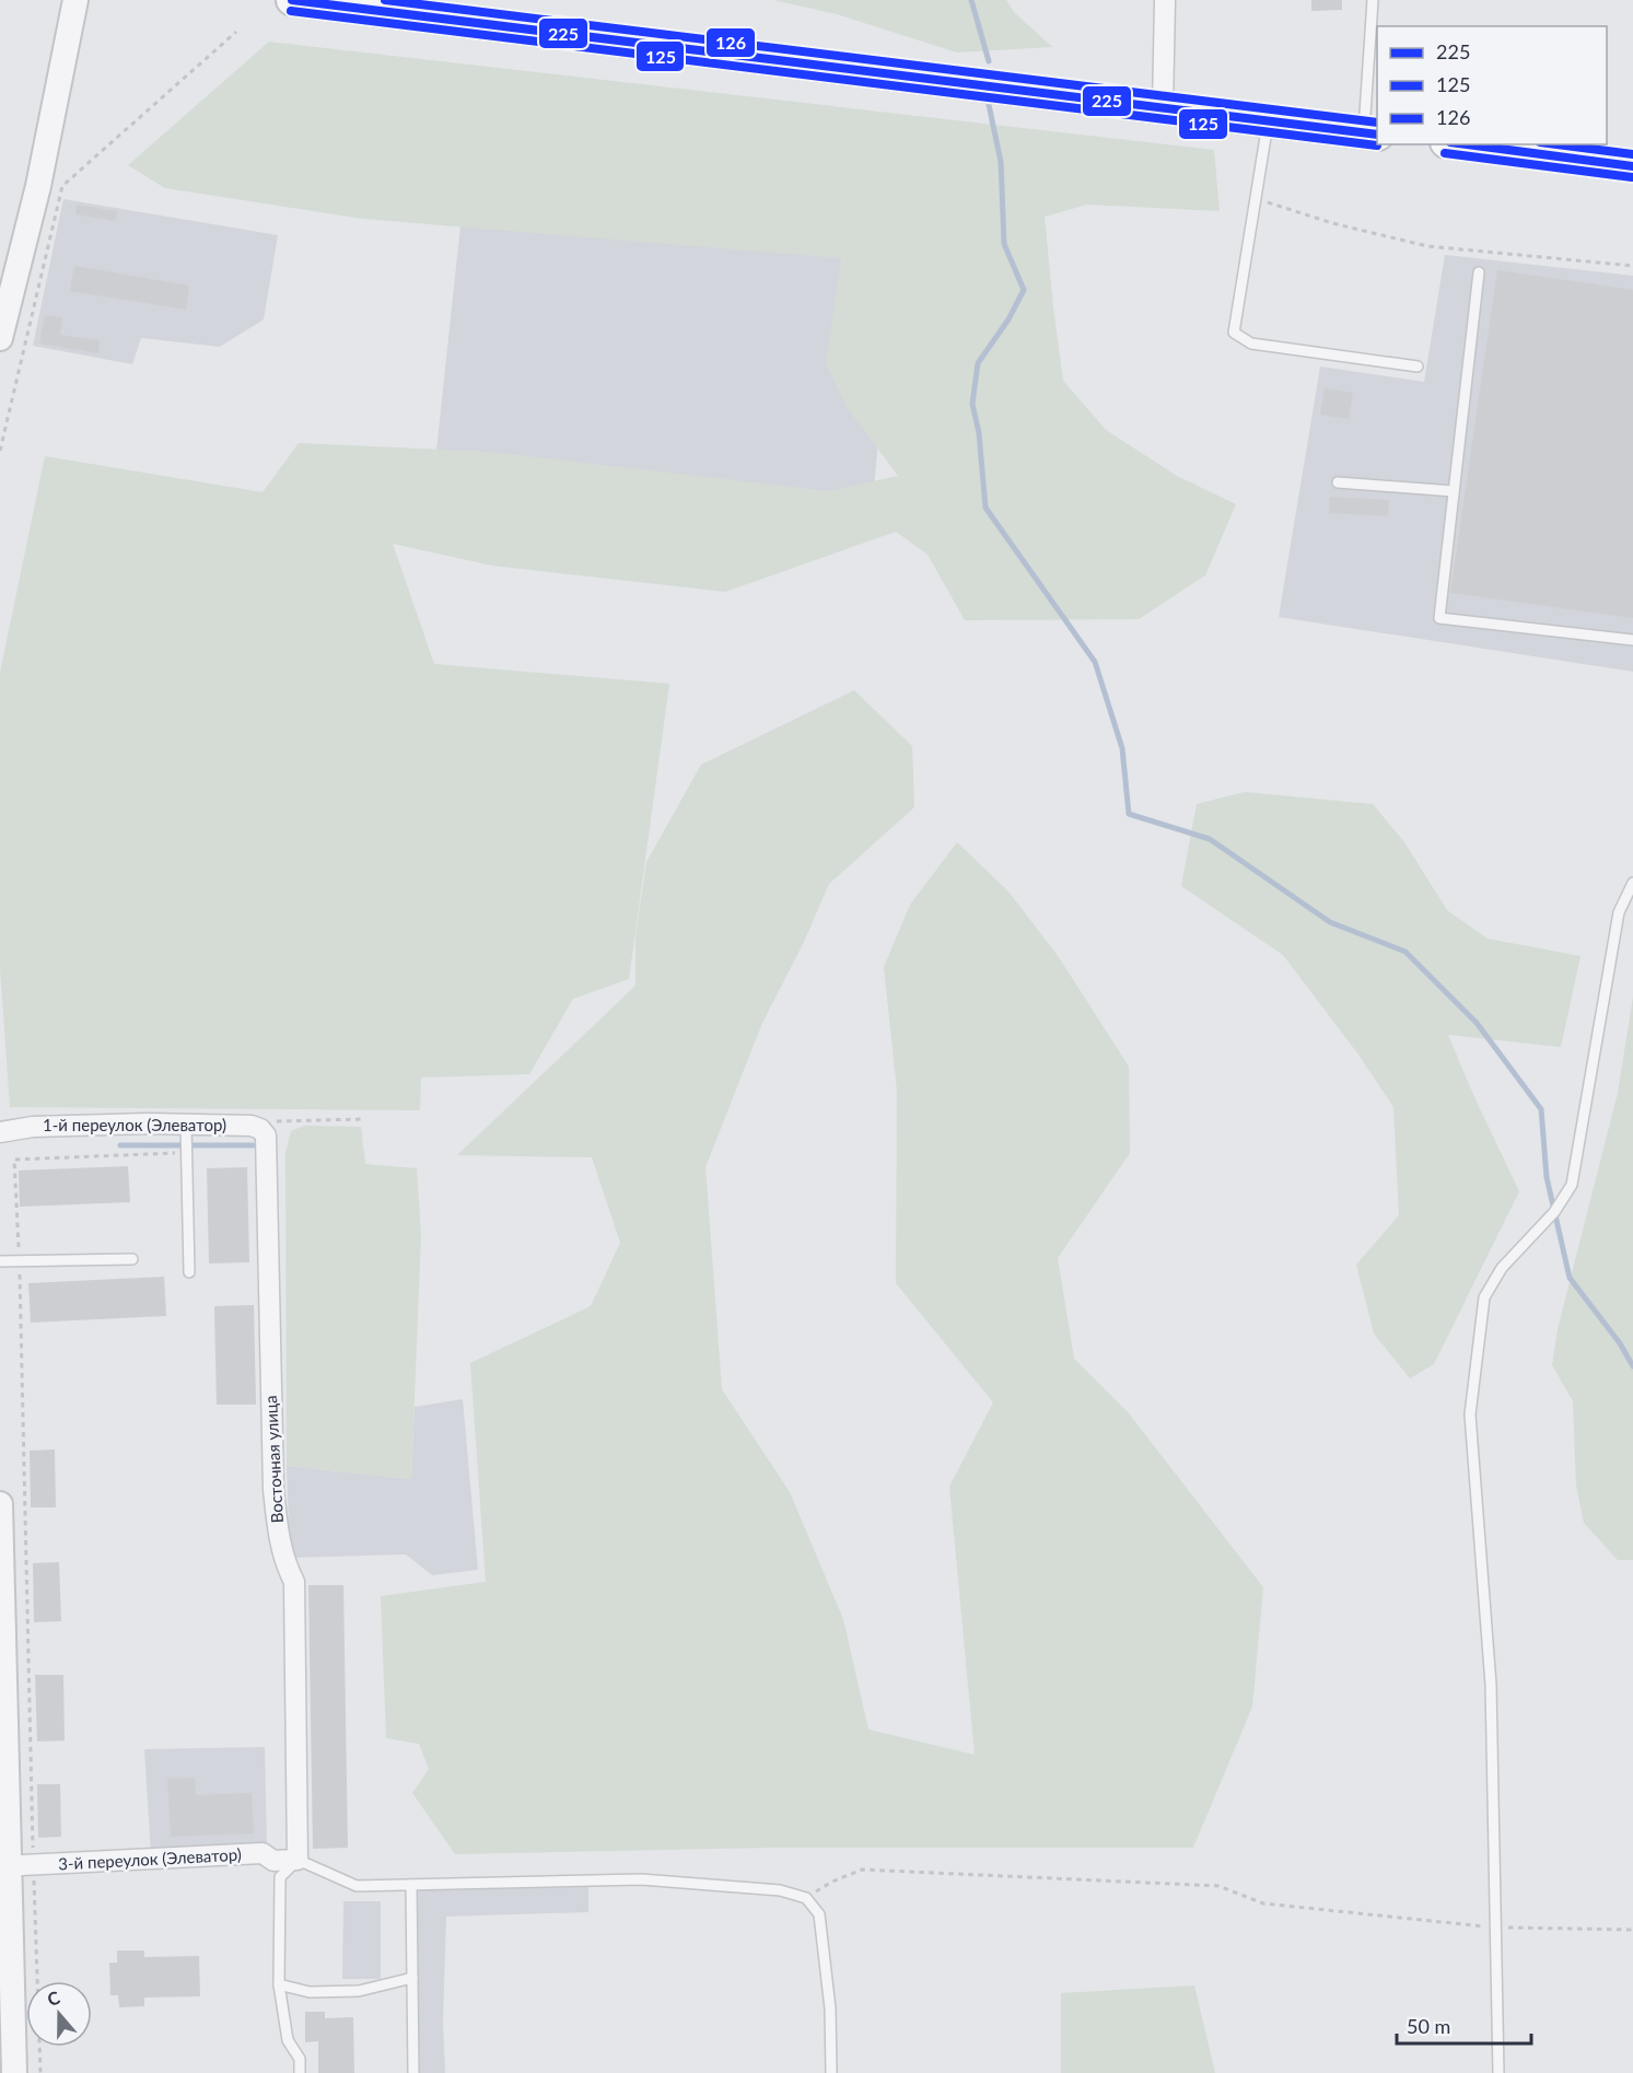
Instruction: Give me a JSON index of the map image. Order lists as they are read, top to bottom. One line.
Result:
{"streets":{"street":["1-й переулок (Элеватор)","Восточная улица","3-й переулок (Элеватор)"]},"crossings":[["1-й переулок (Элеватор)","Восточная улица"],["Восточная улица","3-й переулок (Элеватор)"]],"lines":["transit line 225","transit line 126","transit line 125"],"legend":["225","125","126"],"scale_bar":"50 m","north":"top"}
